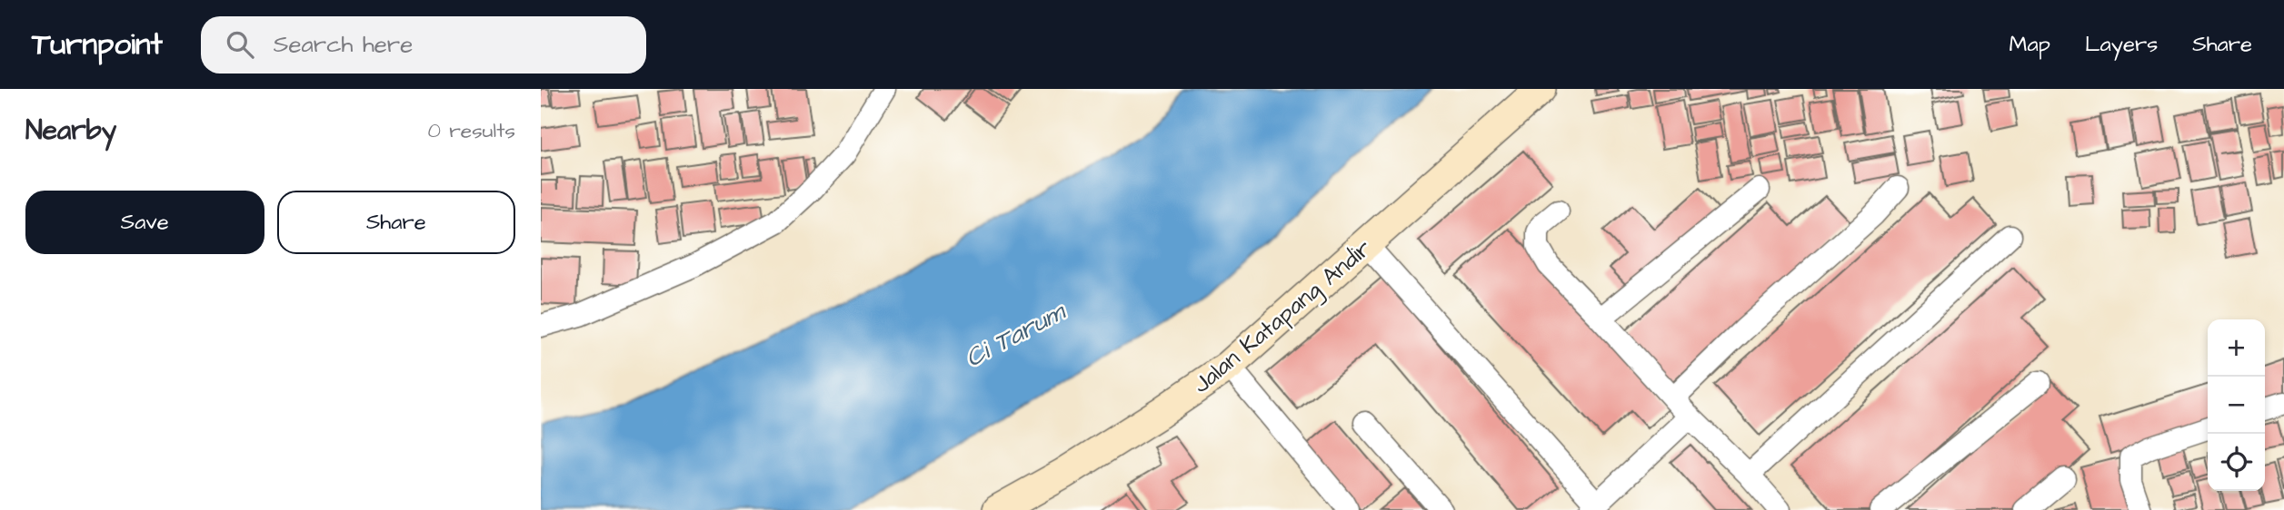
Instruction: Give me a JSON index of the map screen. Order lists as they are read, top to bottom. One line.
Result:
{"streets":{"street":["Jalan Katapang Andir"]},"water":["Ci Tarum"],"page":{"header":"Turnpoint","search":"Search here","nav":["Map","Layers","Share"],"heading":["Nearby","0 results"],"buttons":["Save","Share"],"map_buttons":["+","−"]}}
